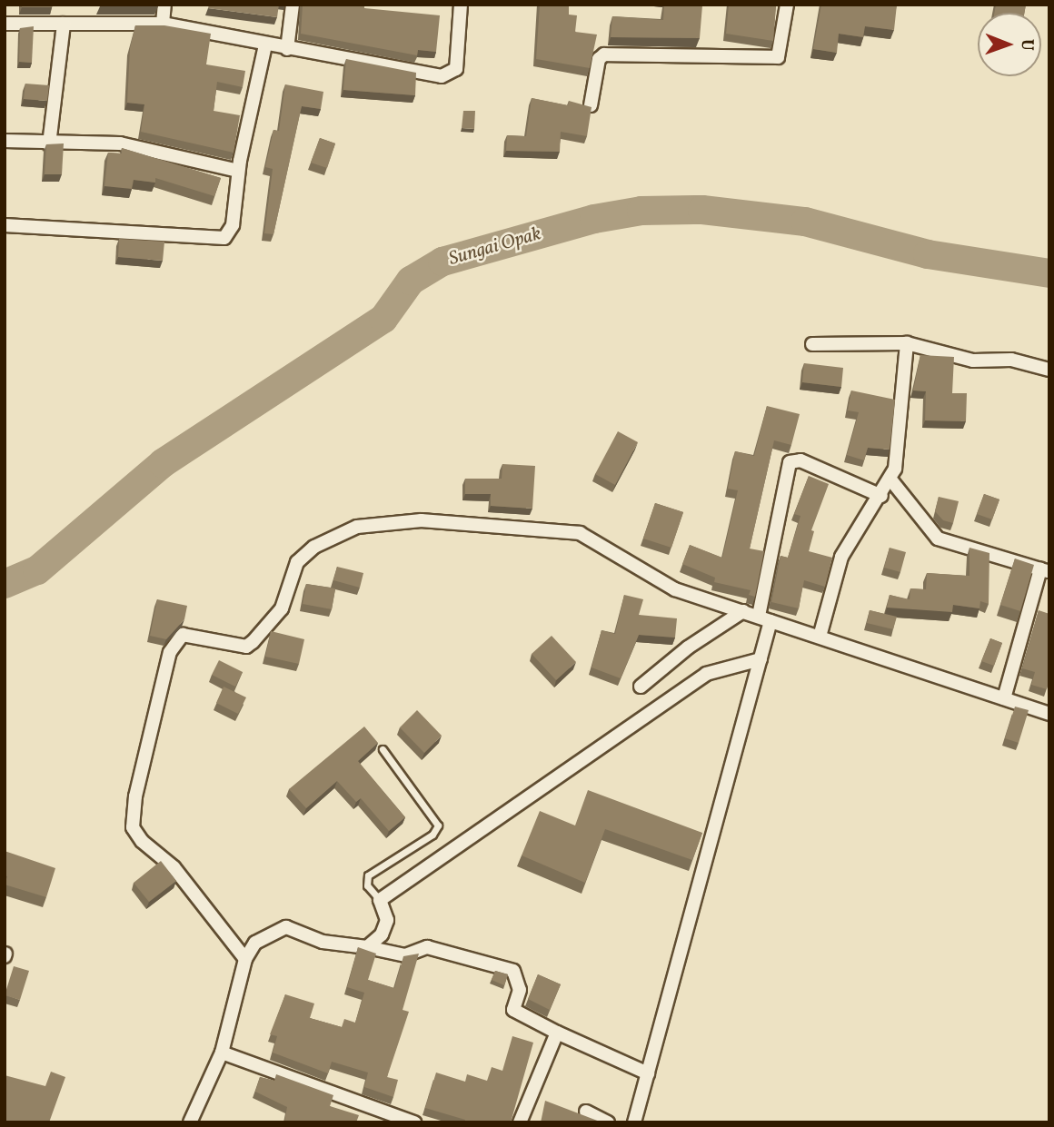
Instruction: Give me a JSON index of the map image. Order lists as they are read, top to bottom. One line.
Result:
{"water":["Sungai Opak"],"north":"right"}
